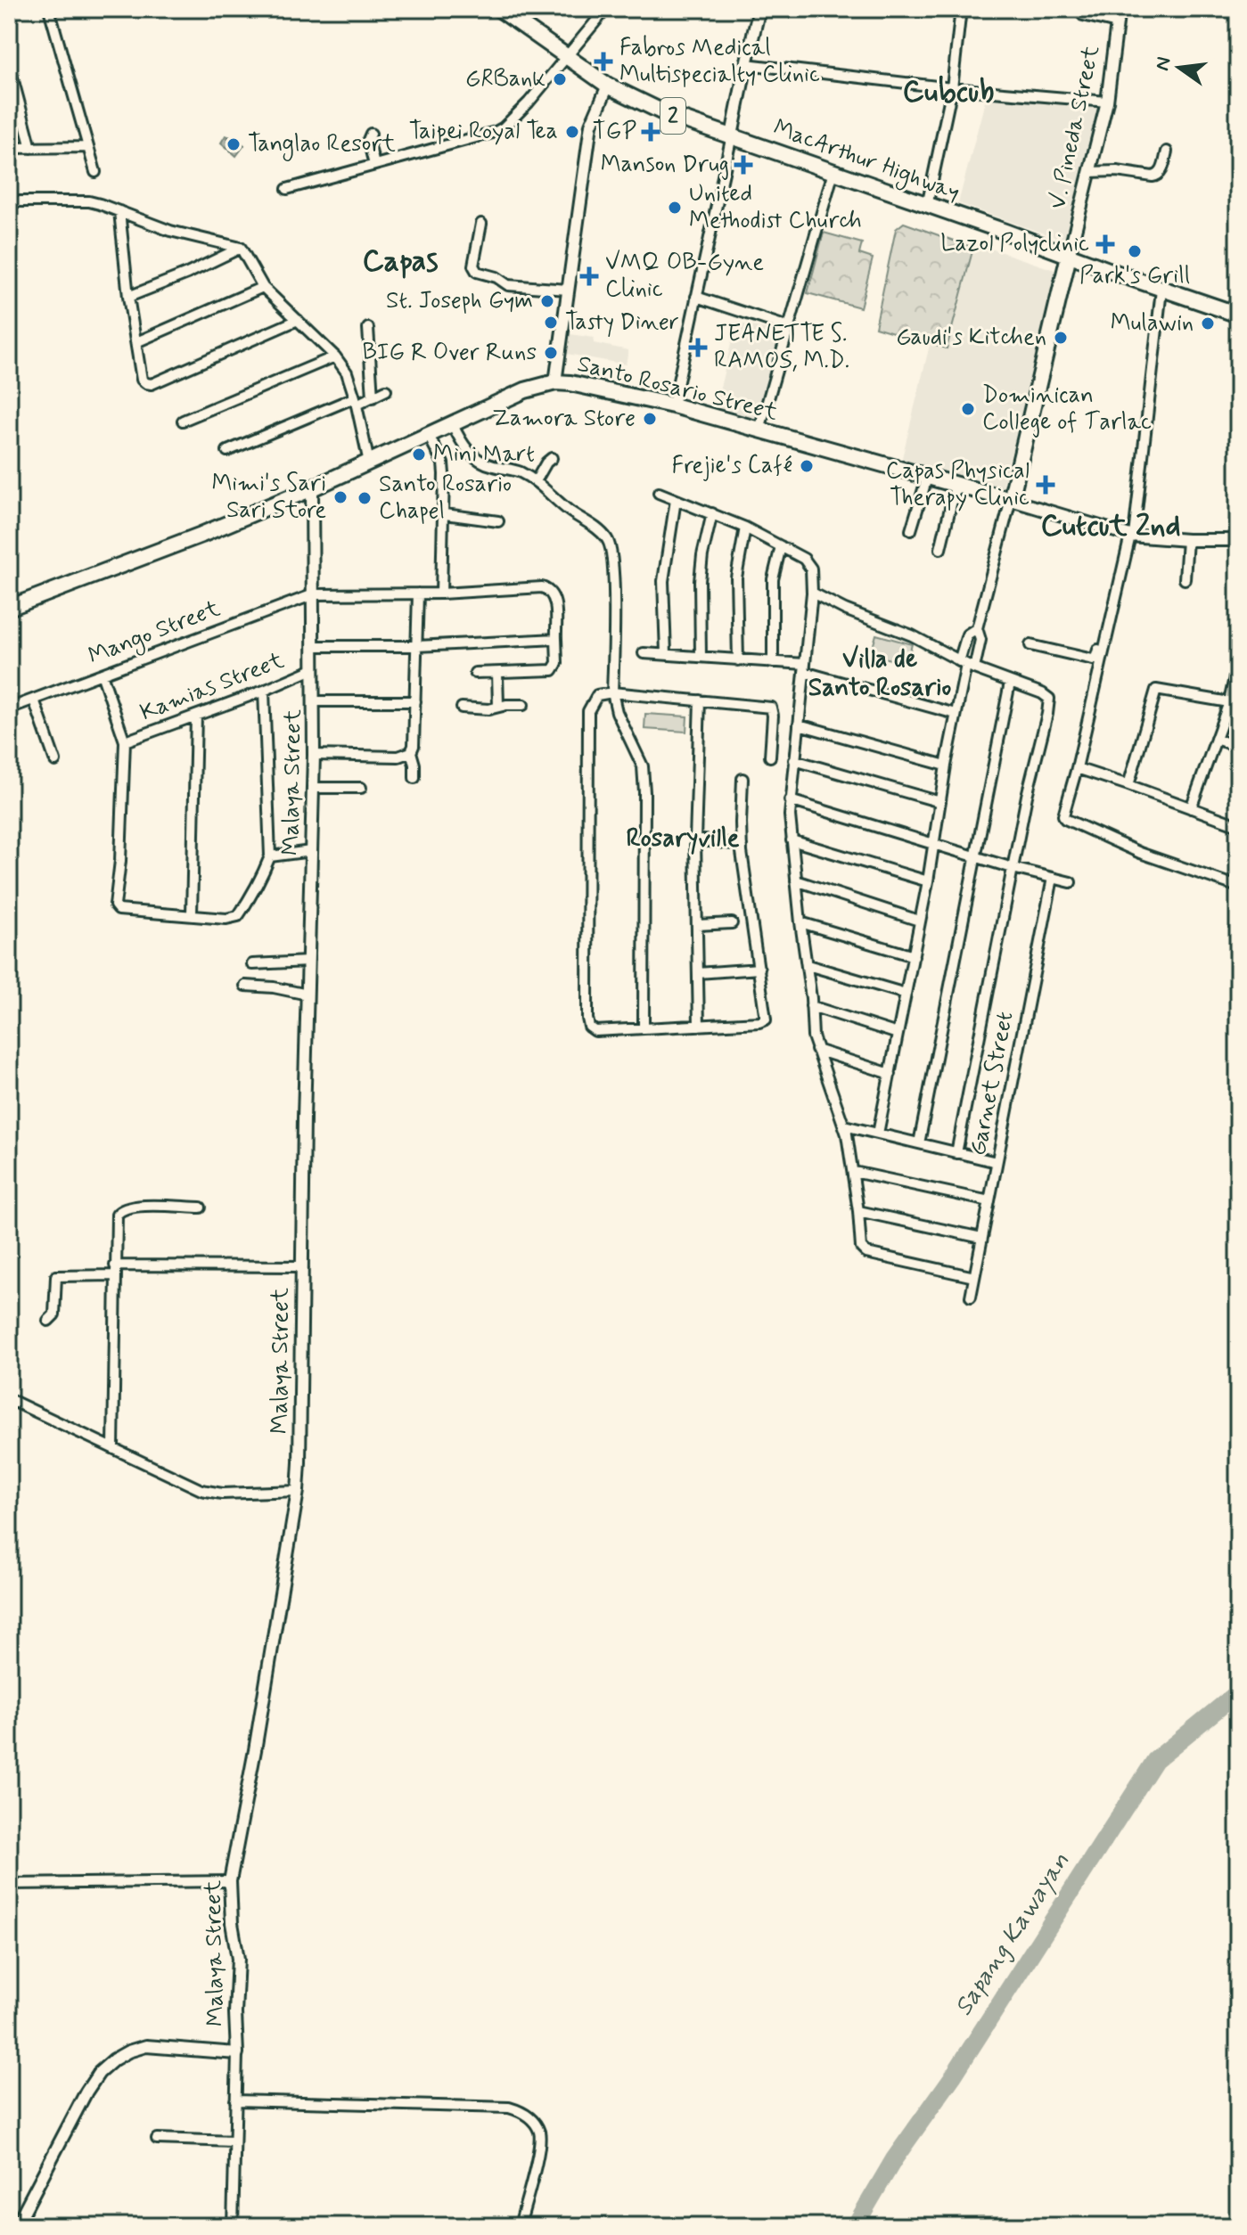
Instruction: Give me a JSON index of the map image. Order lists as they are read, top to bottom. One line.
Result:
{"streets":{"main road":["2","V. Pineda Street","MacArthur Highway","Santo Rosario Street"],"street":["Mango Street","Kamias Street","Malaya Street","Garnet Street"]},"crossings":[["V. Pineda Street","MacArthur Highway"],["V. Pineda Street","Santo Rosario Street"],["Santo Rosario Street","Malaya Street"],["Mango Street","Malaya Street"],["Kamias Street","Malaya Street"]],"districts":["Cubcub","Capas","Cutcut 2nd","Villa de Santo Rosario","Rosaryville"],"water":["Sapang Kawayan"],"places":{"health":["Fabros Medical Multispecialty Clinic","TGP","Manson Drug","Lazol Polyclinic","VMQ OB-Gyne Clinic","JEANETTE S. RAMOS, M.D.","Capas Physical Therapy Clinic"],"other":["GRBank","Taipei Royal Tea","Tanglao Resort","United Methodist Church","Park's Grill","St. Joseph Gym","Tasty Diner","Mulawin","Gaudi's Kitchen","BIG R Over Runs","Dominican College of Tarlac","Zamora Store","Mini Mart","Frejie's Café","Mimi's Sari Sari Store","Santo Rosario Chapel"]},"north":"left"}
